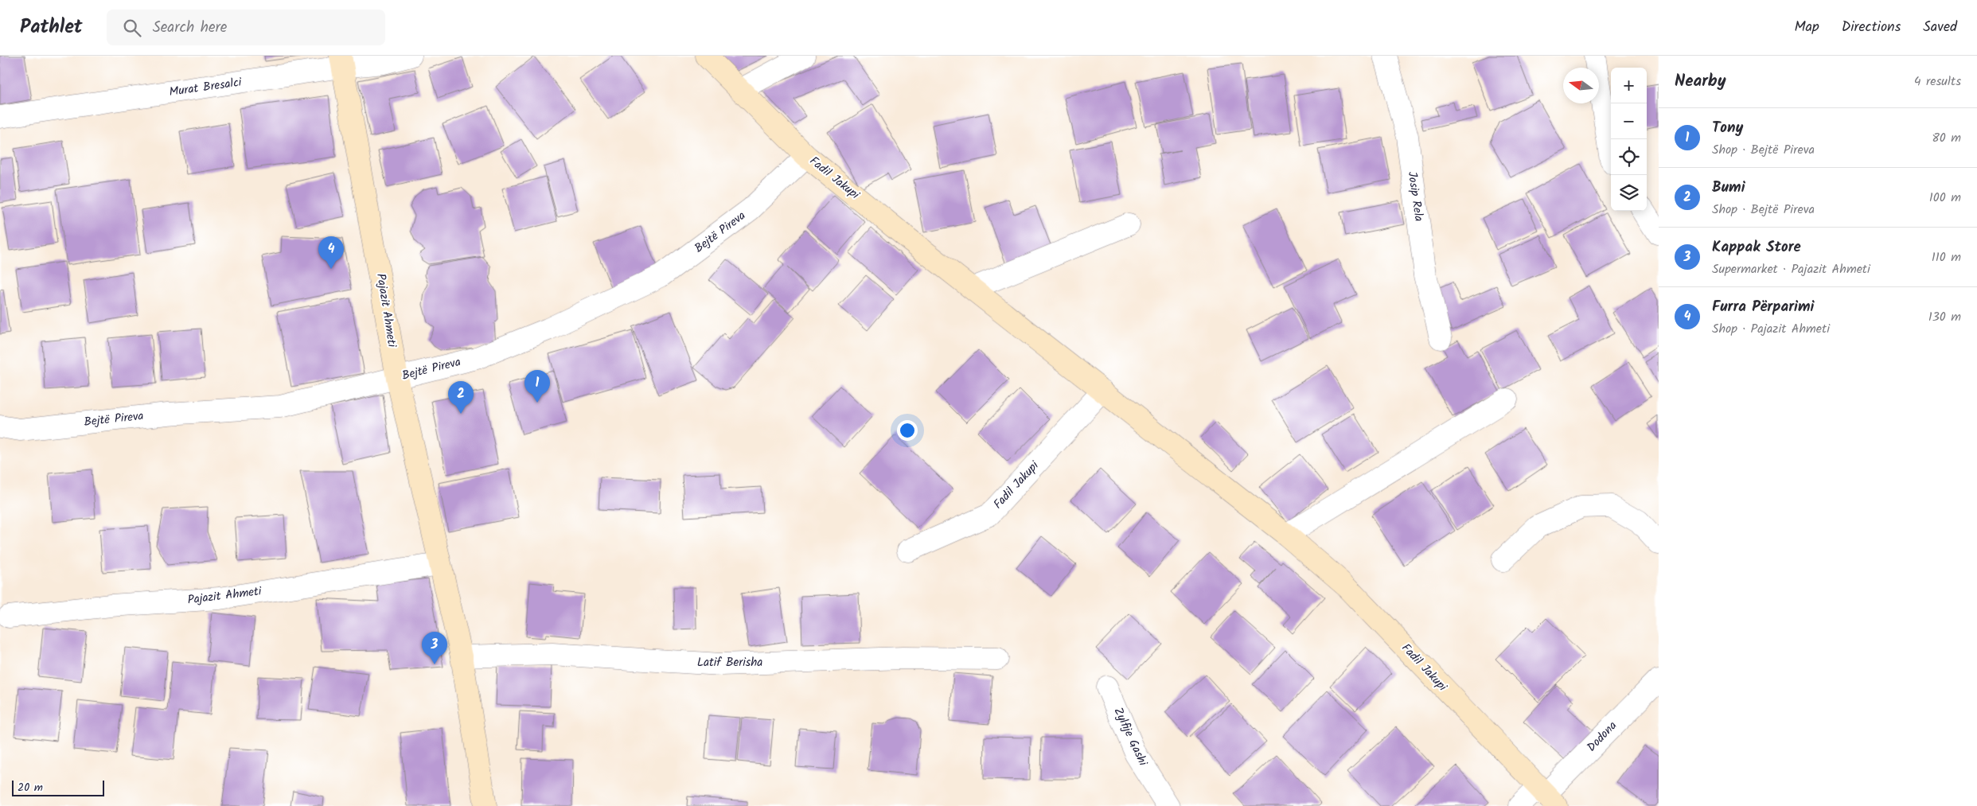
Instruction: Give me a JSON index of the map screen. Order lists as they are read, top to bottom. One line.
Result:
{"streets":{"street":["Murat Bresalci","Fadil Jakupi","Josip Rela","Bejtë Pireva","Pajazit Ahmeti","Latif Berisha","Zylfije Gashi","Dodona"]},"crossings":[["Murat Bresalci","Pajazit Ahmeti"],["Fadil Jakupi","Bejtë Pireva"],["Fadil Jakupi","Dodona"],["Bejtë Pireva","Pajazit Ahmeti"],["Pajazit Ahmeti","Latif Berisha"]],"scale_bar":"20 m","north":"left","page":{"header":"Pathlet","search":"Search here","nav":["Map","Directions","Saved"],"heading":["Nearby","4 results"],"map_buttons":["+","−"],"list":[{"mark":"1","name":"Tony","note":"Shop · Bejtë Pireva","value":"80 m"},{"mark":"2","name":"Bumi","note":"Shop · Bejtë Pireva","value":"100 m"},{"mark":"3","name":"Kappak Store","note":"Supermarket · Pajazit Ahmeti","value":"110 m"},{"mark":"4","name":"Furra Përparimi","note":"Shop · Pajazit Ahmeti","value":"130 m"}],"pins":["4","1","2","3"],"scale":"20 m"}}
